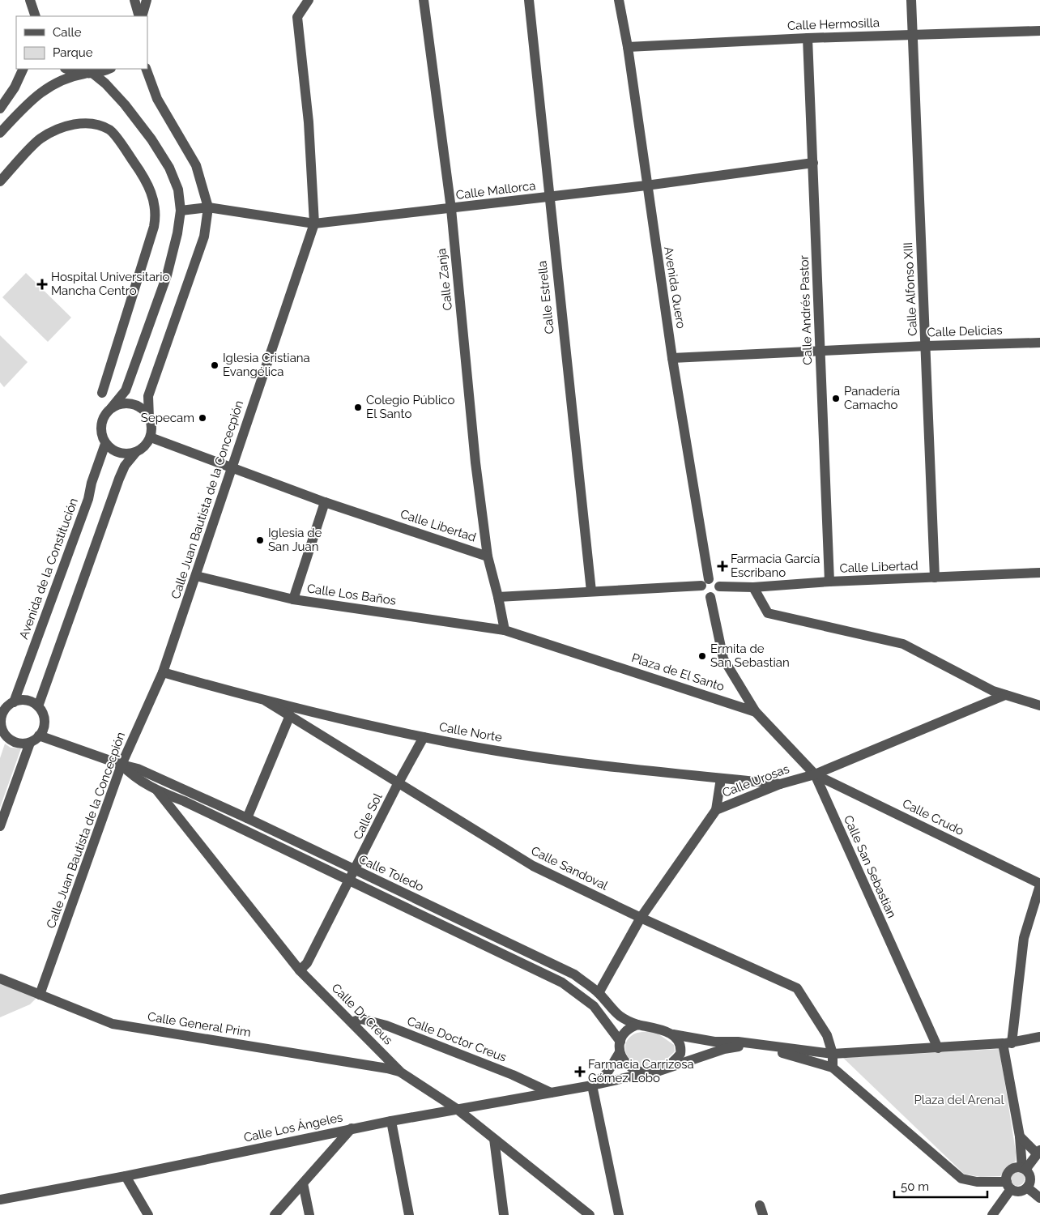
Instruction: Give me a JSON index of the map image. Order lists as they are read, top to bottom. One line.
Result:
{"streets":{"street":["Calle Hermosilla","Calle Mallorca","Calle Zanja","Avenida Quero","Calle Alfonso XIII","Calle Estrella","Calle Andrés Pastor","Calle Delicias","Calle Juan Bautista de la Concecpión","Calle Libertad","Avenida de la Constitución","Calle Los Baños","Plaza de El Santo","Calle Norte","Calle Urosas","Calle Sol","Calle Crudo","Calle San Sebastian","Calle Sandoval","Calle Toledo","Calle Dr Creus","Calle General Prim","Calle Doctor Creus","Calle Los Ángeles"]},"crossings":[["Calle Hermosilla","Avenida Quero"],["Calle Hermosilla","Calle Alfonso XIII"],["Calle Hermosilla","Calle Andrés Pastor"],["Calle Mallorca","Calle Zanja"],["Calle Mallorca","Avenida Quero"],["Calle Mallorca","Calle Estrella"],["Calle Mallorca","Calle Andrés Pastor"],["Calle Mallorca","Calle Juan Bautista de la Concecpión"],["Calle Zanja","Calle Libertad"],["Avenida Quero","Calle Delicias"],["Avenida Quero","Calle Libertad"],["Avenida Quero","Plaza de El Santo"],["Calle Alfonso XIII","Calle Delicias"],["Calle Alfonso XIII","Calle Libertad"],["Calle Andrés Pastor","Calle Delicias"],["Calle Andrés Pastor","Calle Libertad"],["Calle Juan Bautista de la Concecpión","Calle Libertad"],["Calle Juan Bautista de la Concecpión","Calle Los Baños"],["Calle Juan Bautista de la Concecpión","Calle Norte"],["Calle Juan Bautista de la Concecpión","Calle Toledo"],["Calle Juan Bautista de la Concecpión","Calle General Prim"],["Calle Libertad","Avenida de la Constitución"],["Calle Libertad","Plaza de El Santo"],["Avenida de la Constitución","Calle Toledo"],["Calle Los Baños","Plaza de El Santo"],["Plaza de El Santo","Calle San Sebastian"],["Calle Norte","Calle Urosas"],["Calle Norte","Calle Sol"],["Calle Norte","Calle Sandoval"],["Calle Urosas","Calle Crudo"],["Calle Urosas","Calle San Sebastian"],["Calle Urosas","Calle Sandoval"],["Calle Urosas","Calle Toledo"],["Calle Sol","Calle Sandoval"],["Calle Sol","Calle Toledo"],["Calle Sol","Calle Dr Creus"],["Calle Crudo","Calle San Sebastian"],["Calle Toledo","Calle Dr Creus"],["Calle Toledo","Calle Los Ángeles"],["Calle Dr Creus","Calle General Prim"],["Calle Dr Creus","Calle Doctor Creus"],["Calle Dr Creus","Calle Los Ángeles"],["Calle Doctor Creus","Calle Los Ángeles"]],"parks":["Plaza del Arenal"],"places":{"health":["Hospital Universitario Mancha Centro","Farmacia García Escribano","Farmacia Carrizosa Gómez Lobo"],"other":["Iglesia Cristiana Evangélica","Panadería Camacho","Colegio Público El Santo","Sepecam","Iglesia de San Juan","Ermita de San Sebastian"]},"legend":["Calle","Parque"],"scale_bar":"50 m"}
